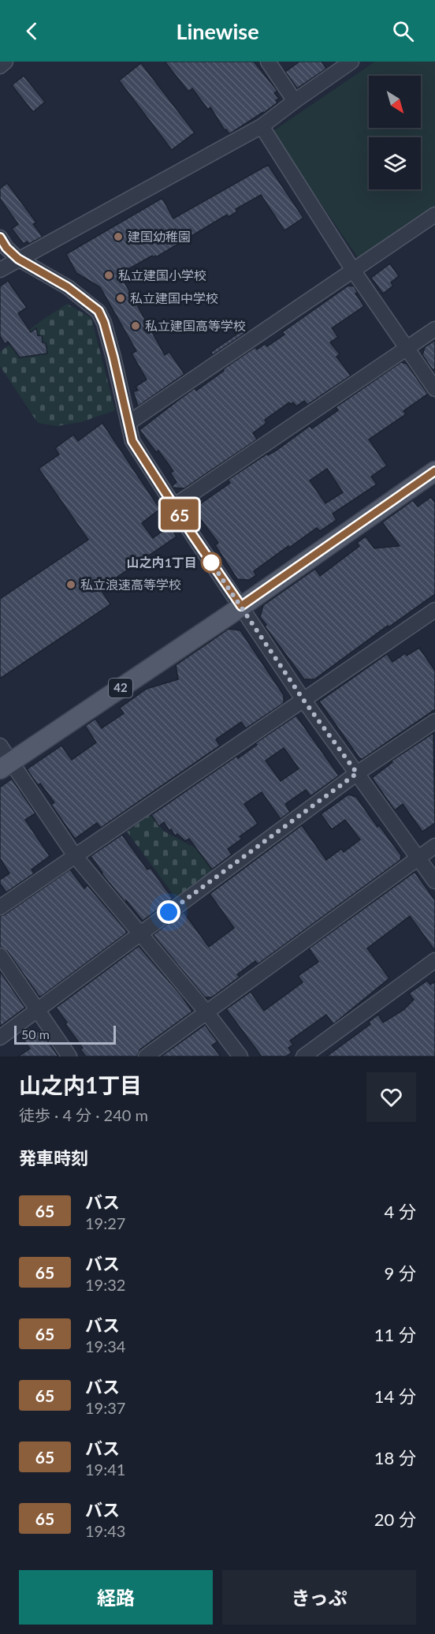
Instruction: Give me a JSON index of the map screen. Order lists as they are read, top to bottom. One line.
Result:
{"streets":{"main road":["42"]},"places":["建国幼稚園","私立建国小学校","私立建国中学校","私立建国高等学校","山之内1丁目","私立浪速高等学校"],"lines":["bus line 65"],"scale_bar":"50 m","north":"bottom right","page":{"header":"Linewise","on_map":"65","scale":"50 m","heading":[["山之内1丁目","徒歩 · 4 分 · 240 m"],"発車時刻"],"list":[{"mark":"65","name":"バス","note":"19:27","value":"4 分"},{"mark":"65","name":"バス","note":"19:32","value":"9 分"},{"mark":"65","name":"バス","note":"19:34","value":"11 分"},{"mark":"65","name":"バス","note":"19:37","value":"14 分"},{"mark":"65","name":"バス","note":"19:41","value":"18 分"},{"mark":"65","name":"バス","note":"19:43","value":"20 分"}],"buttons":["経路","きっぷ"]}}
